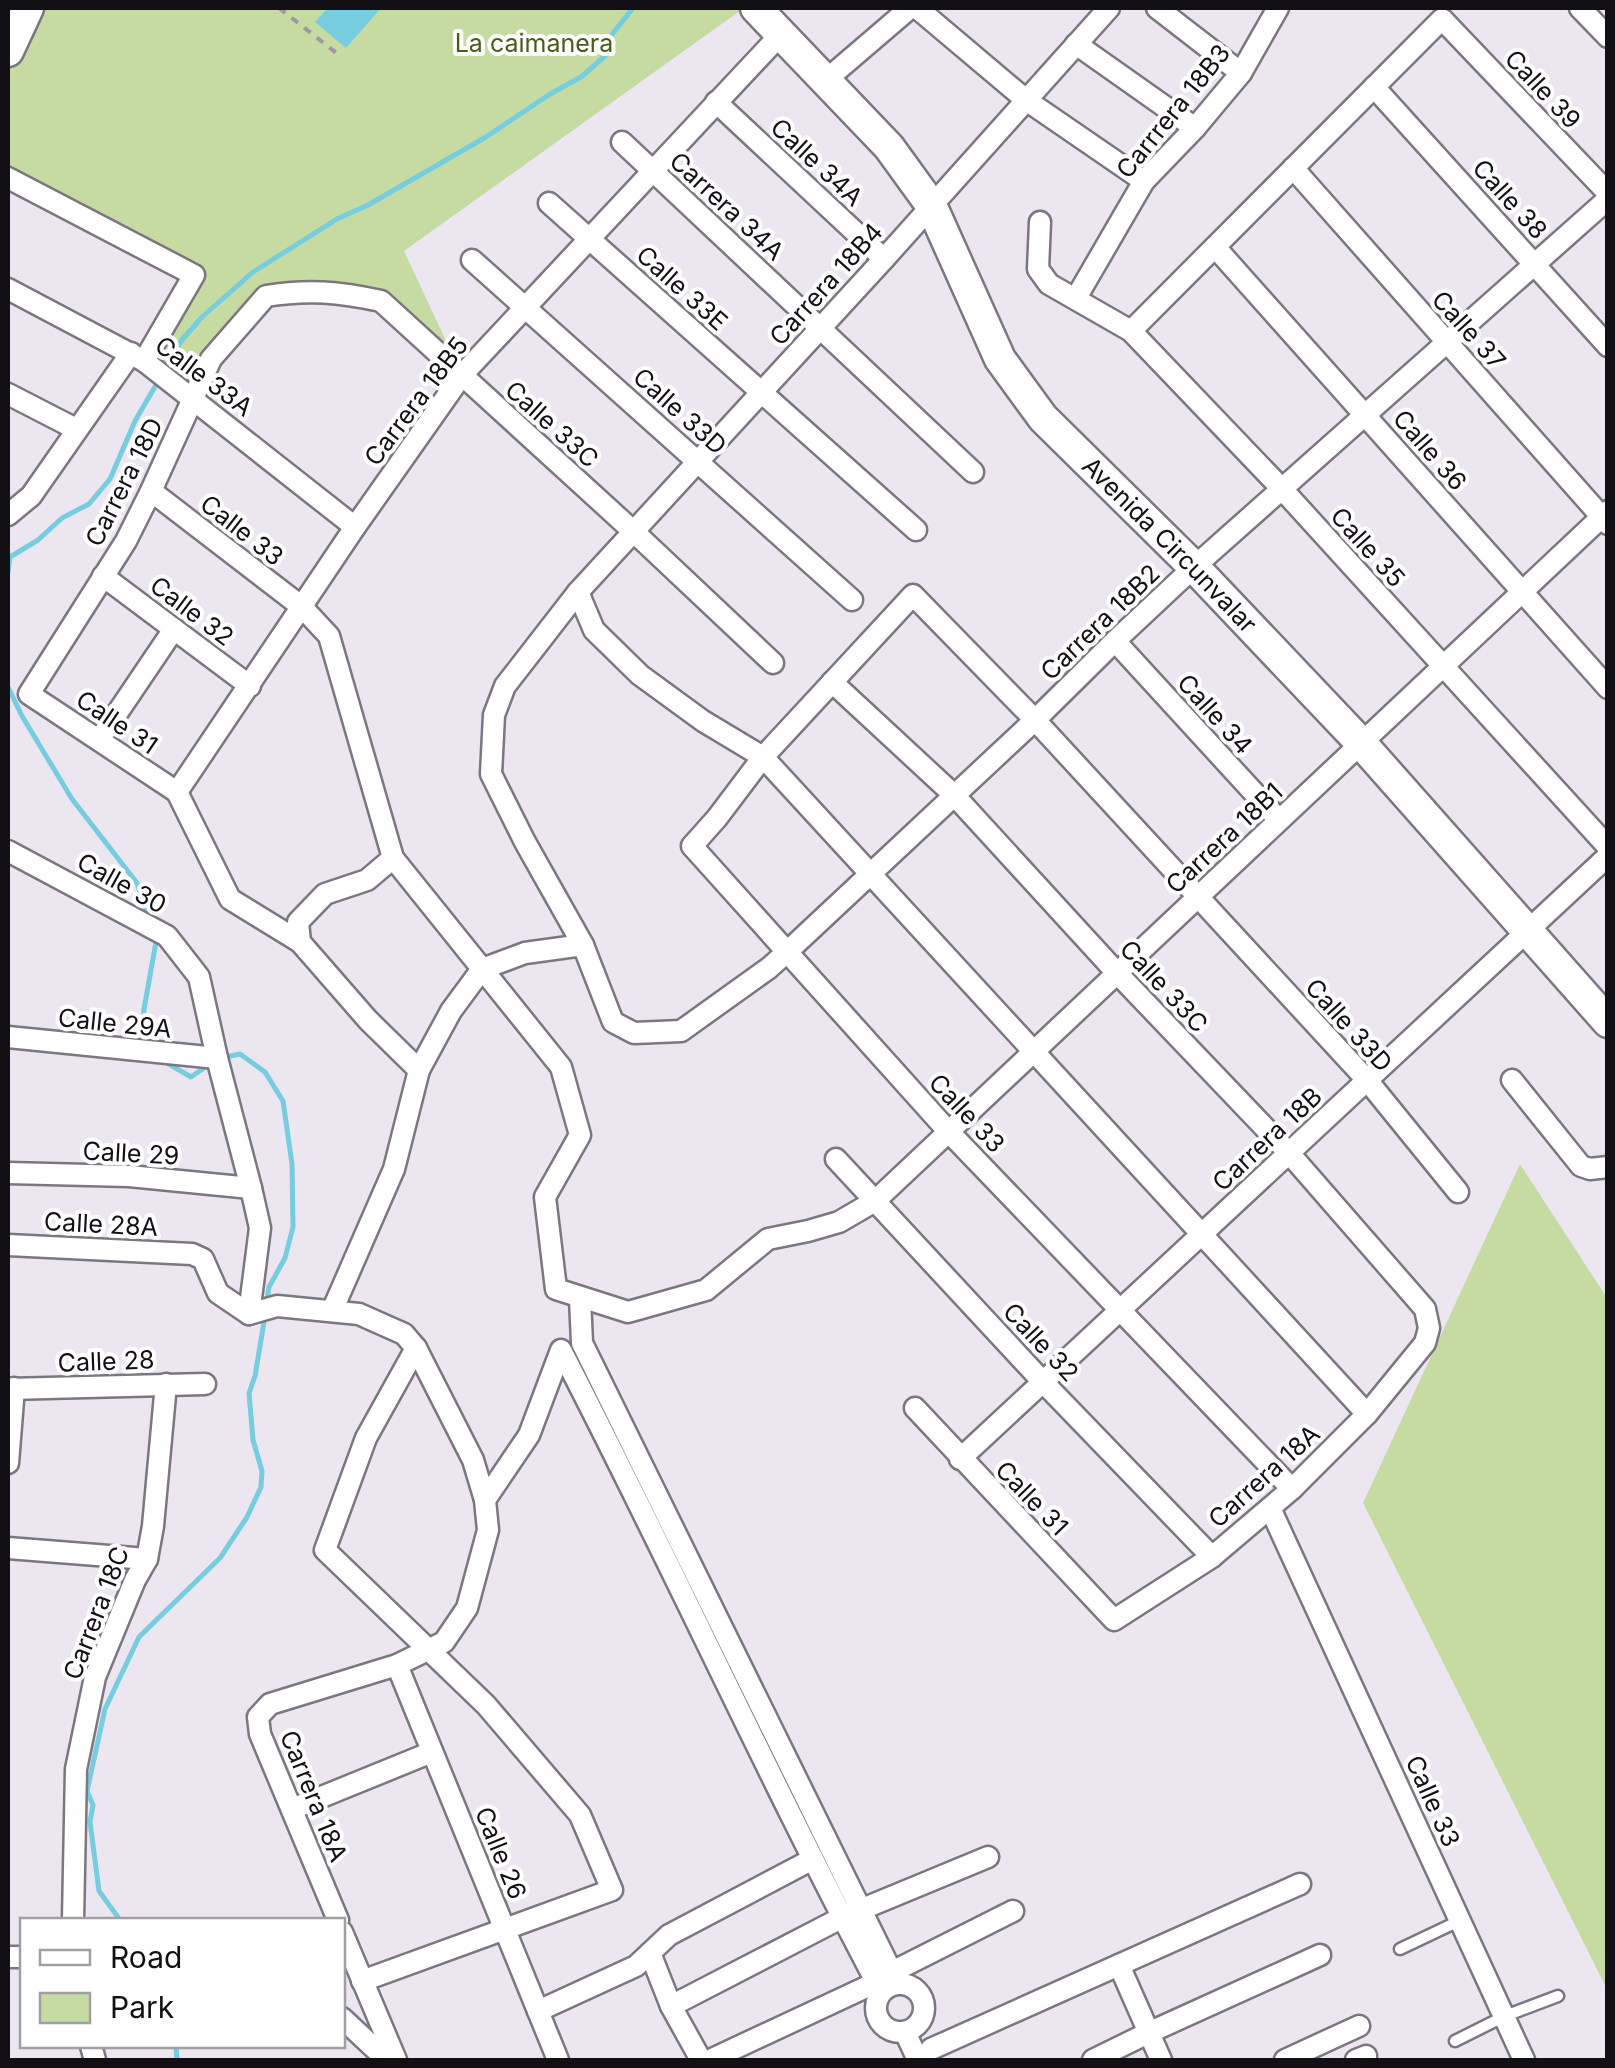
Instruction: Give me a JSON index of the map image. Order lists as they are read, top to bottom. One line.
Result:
{"streets":{"main road":["Avenida Circunvalar"],"street":["Calle 39","Carrrera 18B3","Calle 34A","Calle 38","Carrera 34A","Carrera 18B4","Calle 33E","Calle 37","Calle 33A","Carrera 18B5","Calle 33D","Calle 33C","Calle 36","Carrera 18D","Calle 33","Calle 35","Calle 32","Carrera 18B2","Calle 34","Calle 31","Carrera 18B1","Calle 30","Calle 29A","Carrera 18B","Calle 29","Calle 28A","Calle 28","Carrera 18A","Carrera 18C","Calle 26"]},"crossings":[["Calle 39","Calle 38"],["Calle 39","Carrera 18B2"],["Carrrera 18B3","Calle 35"],["Calle 34A","Carrera 18B4"],["Calle 34A","Carrera 18B5"],["Calle 38","Carrera 18B2"],["Carrera 34A","Carrera 18B4"],["Carrera 34A","Carrera 18B5"],["Carrera 18B4","Calle 33E"],["Carrera 18B4","Calle 33D"],["Carrera 18B4","Calle 33C"],["Carrera 18B4","Avenida Circunvalar"],["Carrera 18B4","Carrera 18B2"],["Calle 33E","Carrera 18B5"],["Calle 37","Carrera 18B2"],["Calle 37","Carrera 18B1"],["Calle 33A","Carrera 18B5"],["Calle 33A","Carrera 18D"],["Carrera 18B5","Calle 33D"],["Carrera 18B5","Calle 33C"],["Carrera 18B5","Calle 33"],["Carrera 18B5","Avenida Circunvalar"],["Carrera 18B5","Calle 32"],["Carrera 18B5","Calle 31"],["Calle 33D","Carrera 18B1"],["Calle 33D","Carrera 18B"],["Calle 33C","Carrera 18D"],["Calle 33C","Carrera 18B2"],["Calle 33C","Carrera 18B1"],["Calle 33C","Carrera 18B"],["Calle 33C","Carrera 18A"],["Calle 36","Carrera 18B2"],["Calle 36","Carrera 18B1"],["Carrera 18D","Calle 33"],["Carrera 18D","Calle 32"],["Carrera 18D","Calle 31"],["Calle 33","Carrera 18B2"],["Calle 33","Carrera 18B1"],["Calle 33","Carrera 18B"],["Calle 33","Carrera 18A"],["Avenida Circunvalar","Carrera 18B2"],["Avenida Circunvalar","Carrera 18B1"],["Avenida Circunvalar","Carrera 18B"],["Calle 35","Carrera 18B2"],["Calle 35","Carrera 18B1"],["Calle 32","Carrera 18B1"],["Calle 32","Carrera 18B"],["Calle 32","Carrera 18A"],["Carrera 18B2","Calle 34"],["Calle 34","Carrera 18B1"],["Calle 31","Carrera 18B"],["Calle 31","Carrera 18A"],["Calle 30","Calle 29A"],["Calle 28","Carrera 18C"],["Carrera 18A","Calle 26"]],"parks":["La caimanera"],"legend":["Road","Park"]}
